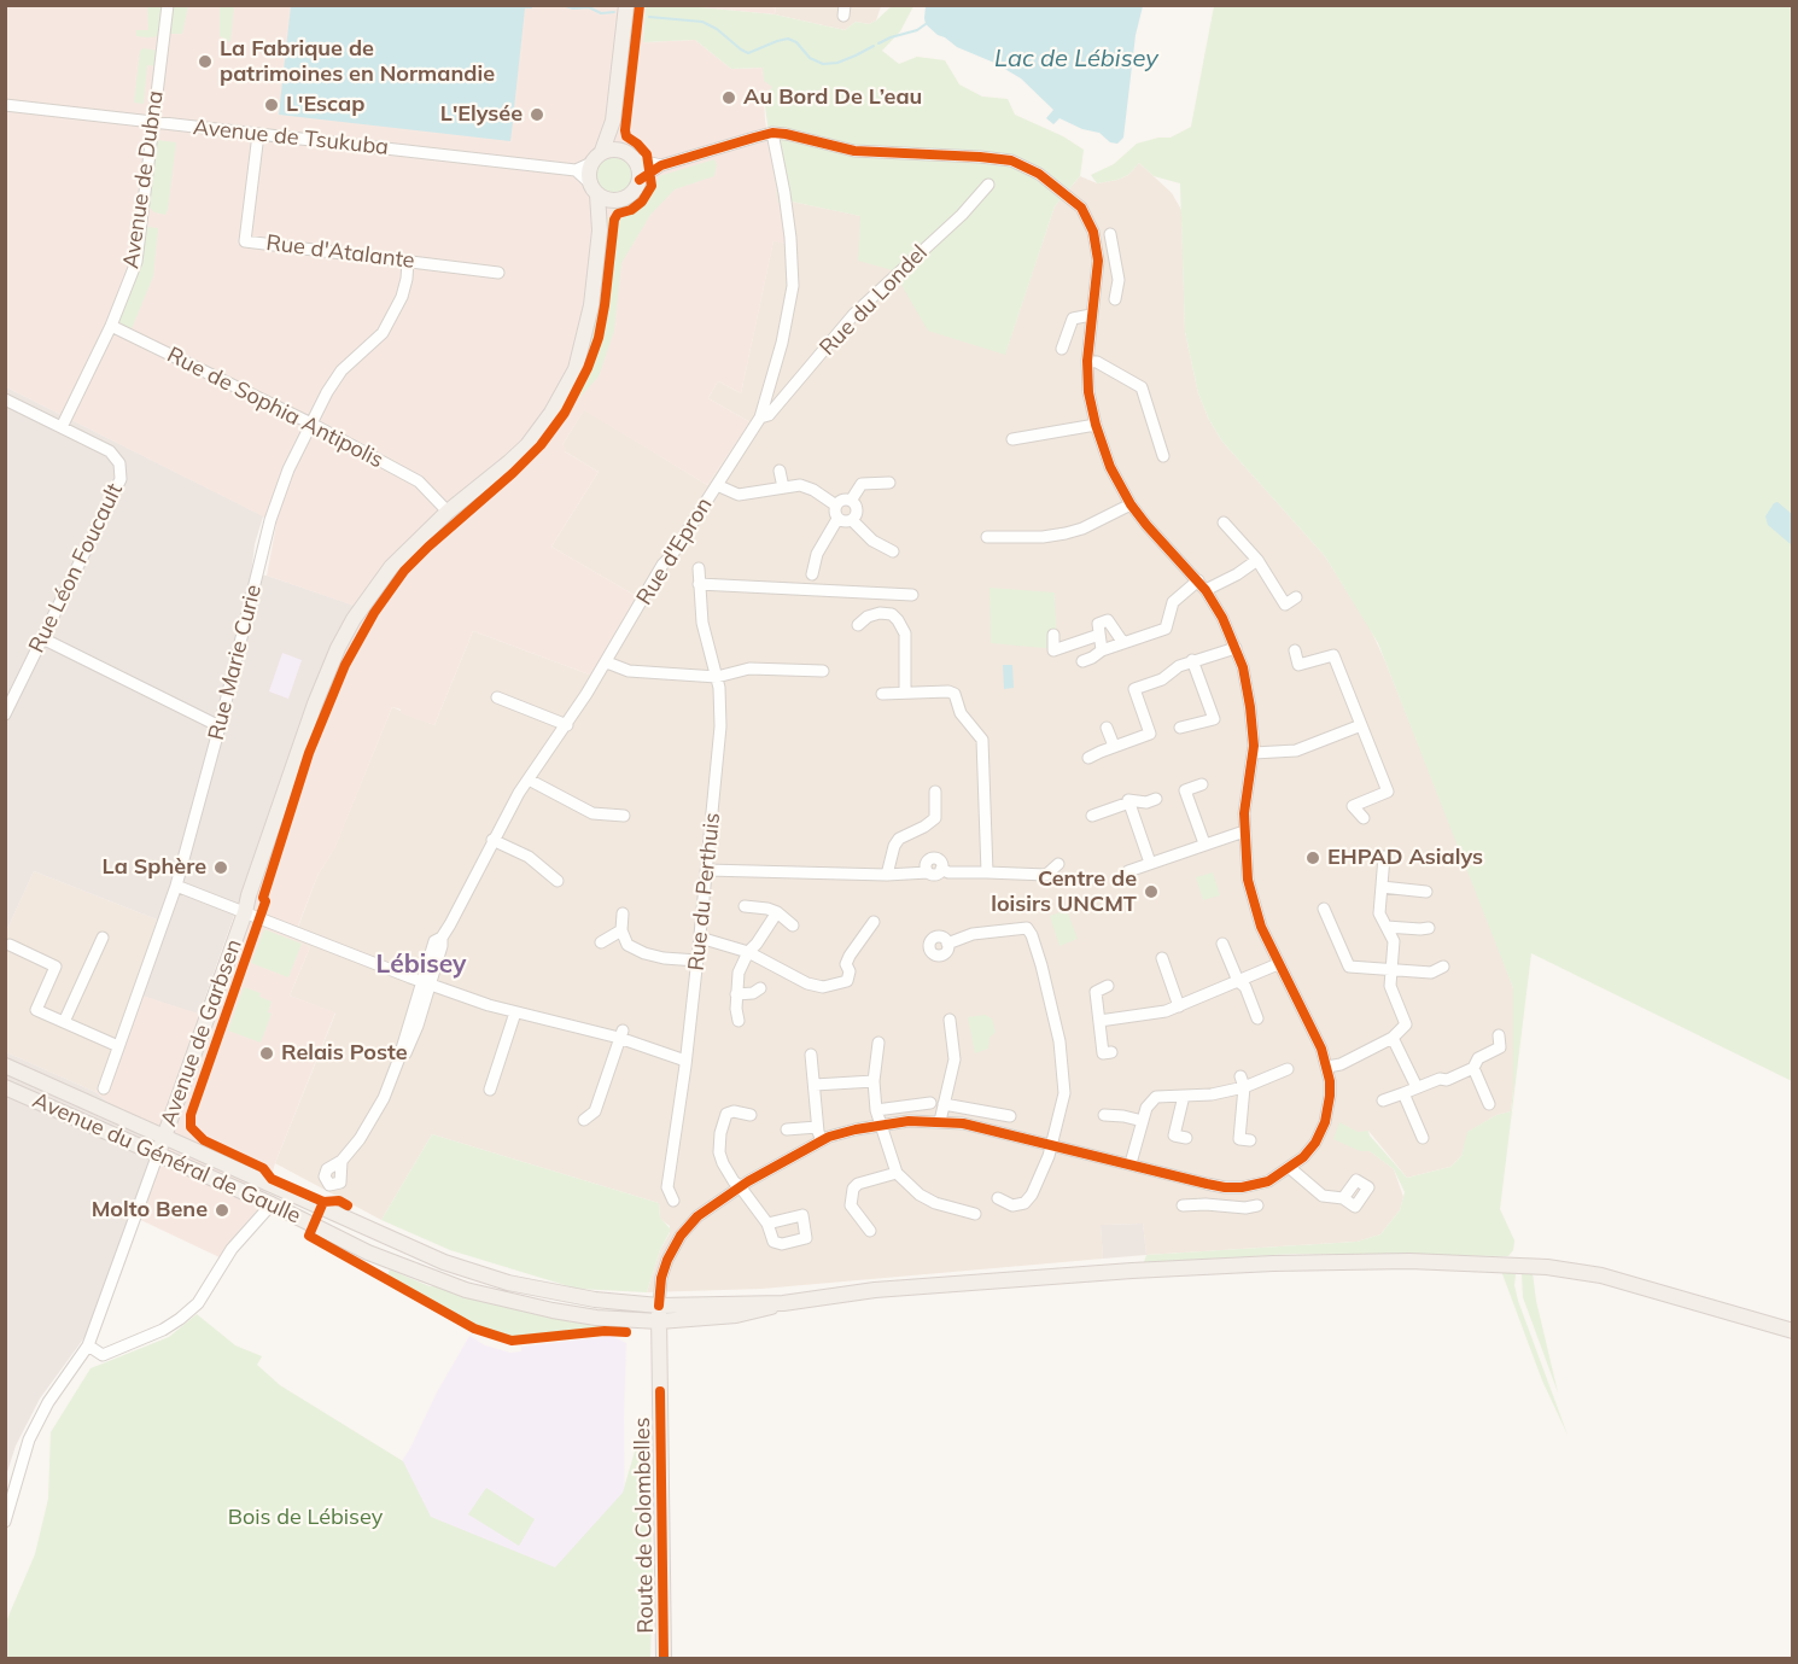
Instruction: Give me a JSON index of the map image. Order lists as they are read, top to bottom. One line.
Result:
{"streets":{"main road":["Avenue de Garbsen","Avenue du Général de Gaulle","Route de Colombelles"],"street":["Avenue de Tsukuba","Avenue de Dubna","Rue d'Atalante","Rue du Londel","Rue de Sophia Antipolis","Rue d'Epron","Rue Léon Foucault","Rue Marie Curie","Rue du Perthuis"]},"crossings":[["Avenue de Tsukuba","Avenue de Dubna"],["Avenue de Tsukuba","Rue d'Atalante"],["Avenue de Dubna","Rue de Sophia Antipolis"],["Avenue de Dubna","Rue Léon Foucault"],["Rue d'Atalante","Rue Marie Curie"],["Rue du Londel","Rue d'Epron"],["Rue de Sophia Antipolis","Rue Marie Curie"],["Rue de Sophia Antipolis","Avenue de Garbsen"],["Avenue de Garbsen","Avenue du Général de Gaulle"],["Avenue du Général de Gaulle","Route de Colombelles"]],"districts":["Lébisey"],"water":["Lac de Lébisey"],"parks":["Bois de Lébisey"],"places":["La Fabrique de patrimoines en Normandie","Au Bord De L’eau","L'Escap","L'Elysée","EHPAD Asialys","La Sphère","Centre de loisirs UNCMT","Relais Poste","Molto Bene"]}
